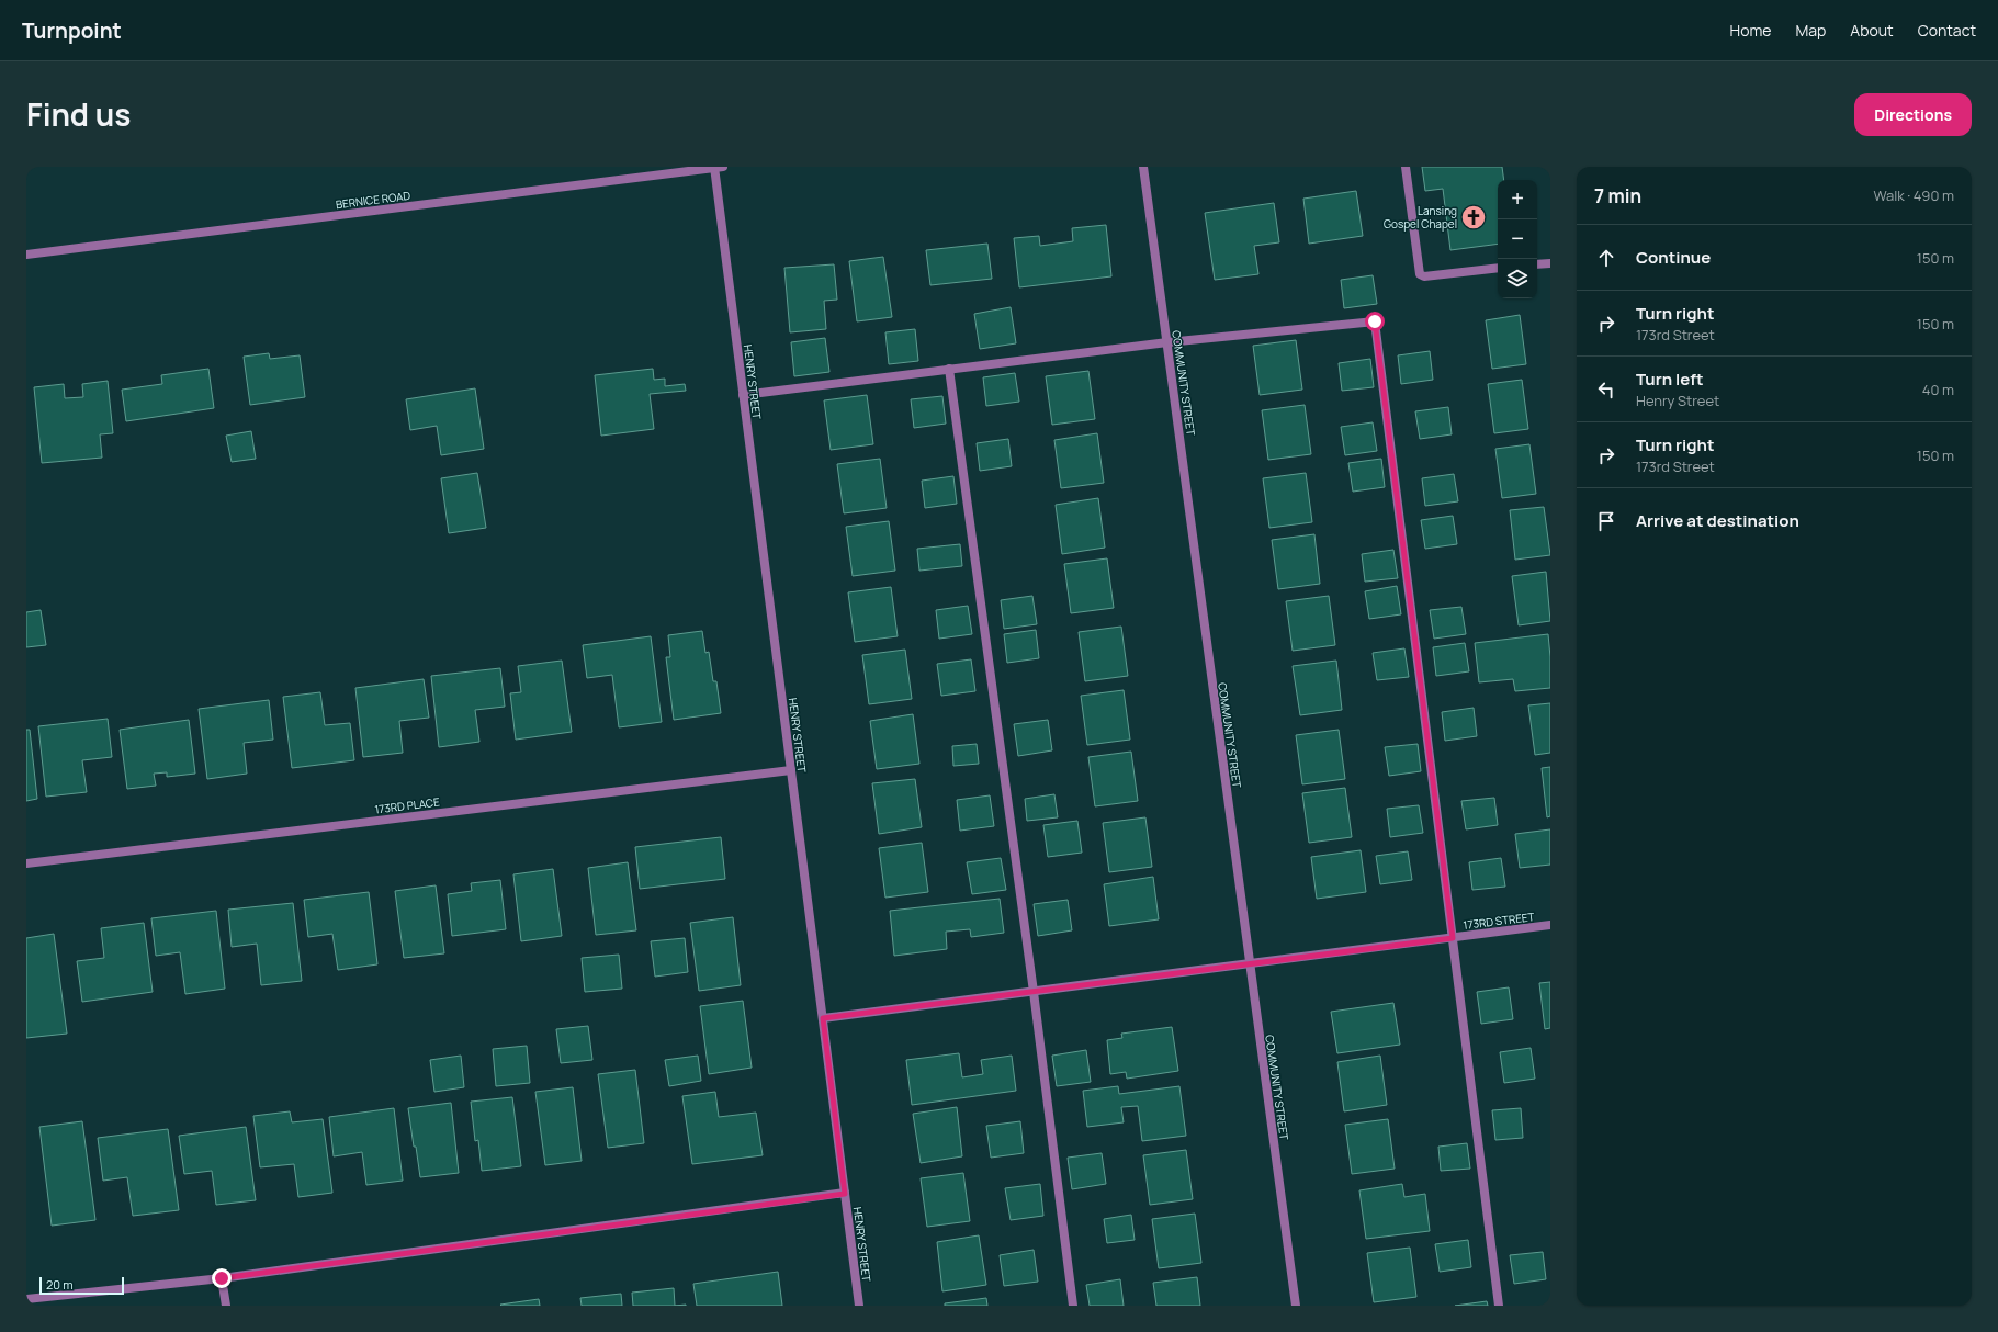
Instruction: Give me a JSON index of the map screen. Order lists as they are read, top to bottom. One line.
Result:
{"streets":{"street":["BERNICE ROAD","HENRY STREET","COMMUNITY STREET","173RD PLACE","173RD STREET"]},"crossings":[["BERNICE ROAD","HENRY STREET"],["HENRY STREET","173RD PLACE"],["HENRY STREET","173RD STREET"],["COMMUNITY STREET","173RD STREET"]],"places":{"church":["Lansing Gospel Chapel"]},"scale_bar":"20 m","page":{"header":"Turnpoint","nav":["Home","Map","About","Contact"],"title":"Find us","buttons":"Directions","heading":["7 min","Walk · 490 m"],"map_buttons":["+","−"],"list":[["Continue","150 m"],["Turn right","173rd Street","150 m"],["Turn left","Henry Street","40 m"],["Turn right","173rd Street","150 m"],"Arrive at destination"],"scale":"20 m"}}
